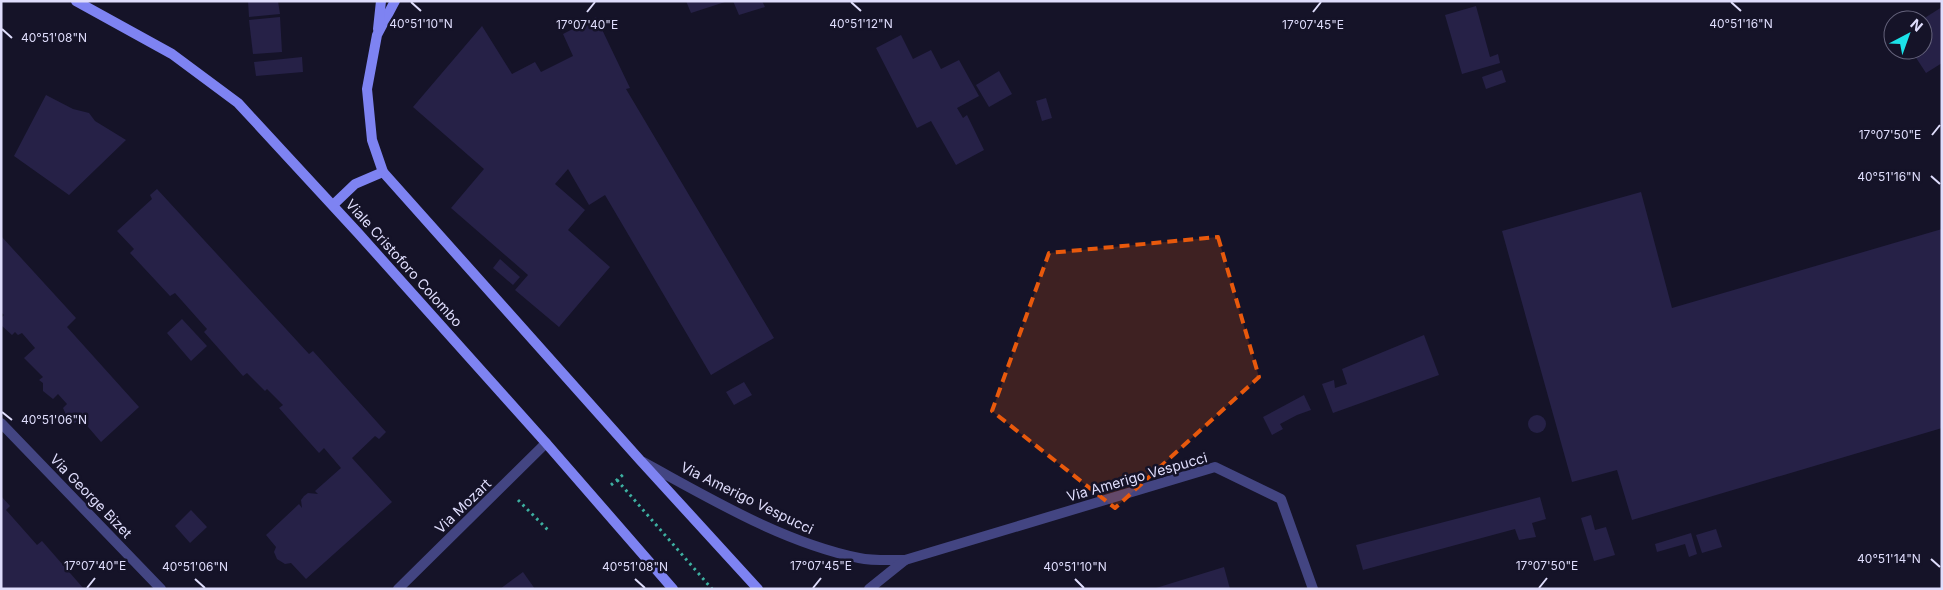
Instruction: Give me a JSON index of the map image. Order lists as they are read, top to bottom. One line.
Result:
{"streets":{"main road":["Viale Cristoforo Colombo"],"street":["Via Amerigo Vespucci","Via George Bizet","Via Mozart"]},"crossings":[["Viale Cristoforo Colombo","Via Mozart"]],"north":"top right","coordinates":["40°51'10\"N","40°51'12\"N","40°51'16\"N","17°07'40\"E","17°07'45\"E","40°51'08\"N","17°07'50\"E","40°51'06\"N","40°51'14\"N"]}
